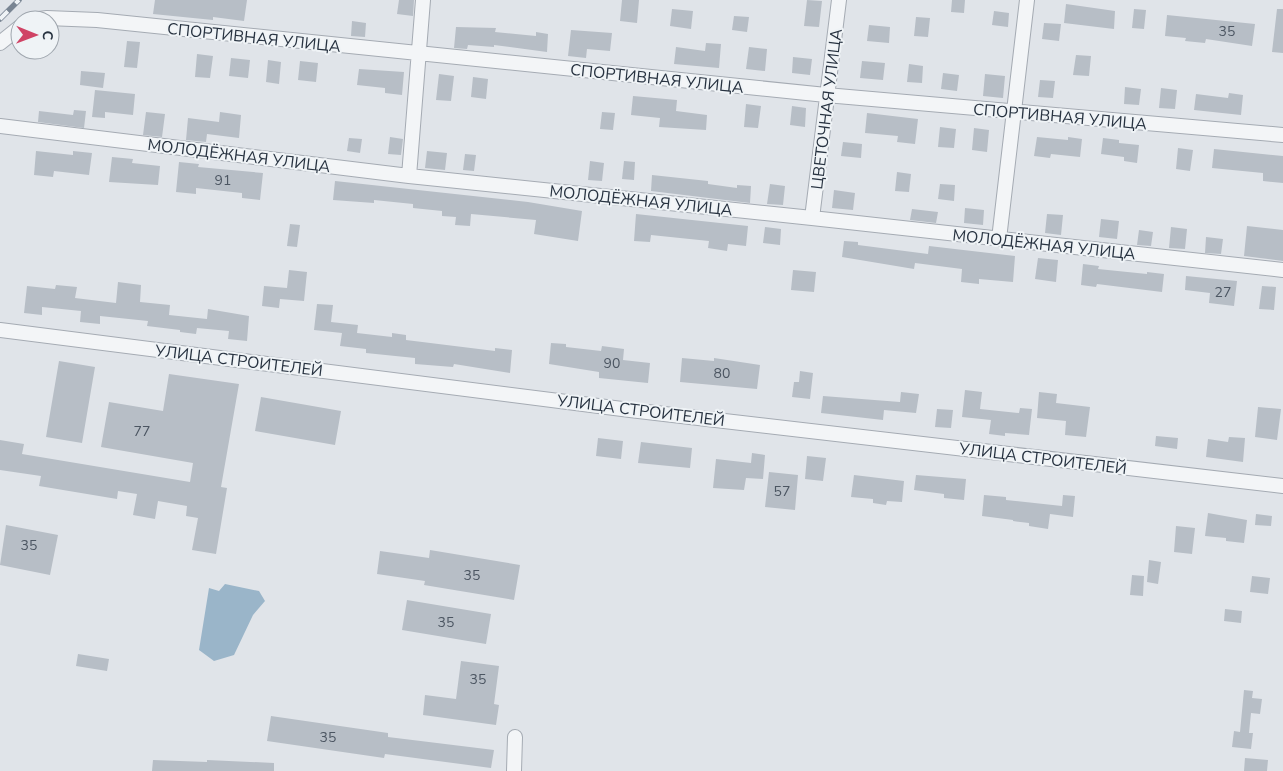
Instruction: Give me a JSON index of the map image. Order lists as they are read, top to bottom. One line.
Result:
{"streets":{"street":["СПОРТИВНАЯ УЛИЦА","ЦВЕТОЧНАЯ УЛИЦА","МОЛОДЁЖНАЯ УЛИЦА","УЛИЦА СТРОИТЕЛЕЙ"]},"crossings":[["СПОРТИВНАЯ УЛИЦА","ЦВЕТОЧНАЯ УЛИЦА"],["ЦВЕТОЧНАЯ УЛИЦА","МОЛОДЁЖНАЯ УЛИЦА"]],"house_numbers":["35","91","27","90","80","77","57","35","35","35","35","35"],"north":"right"}
